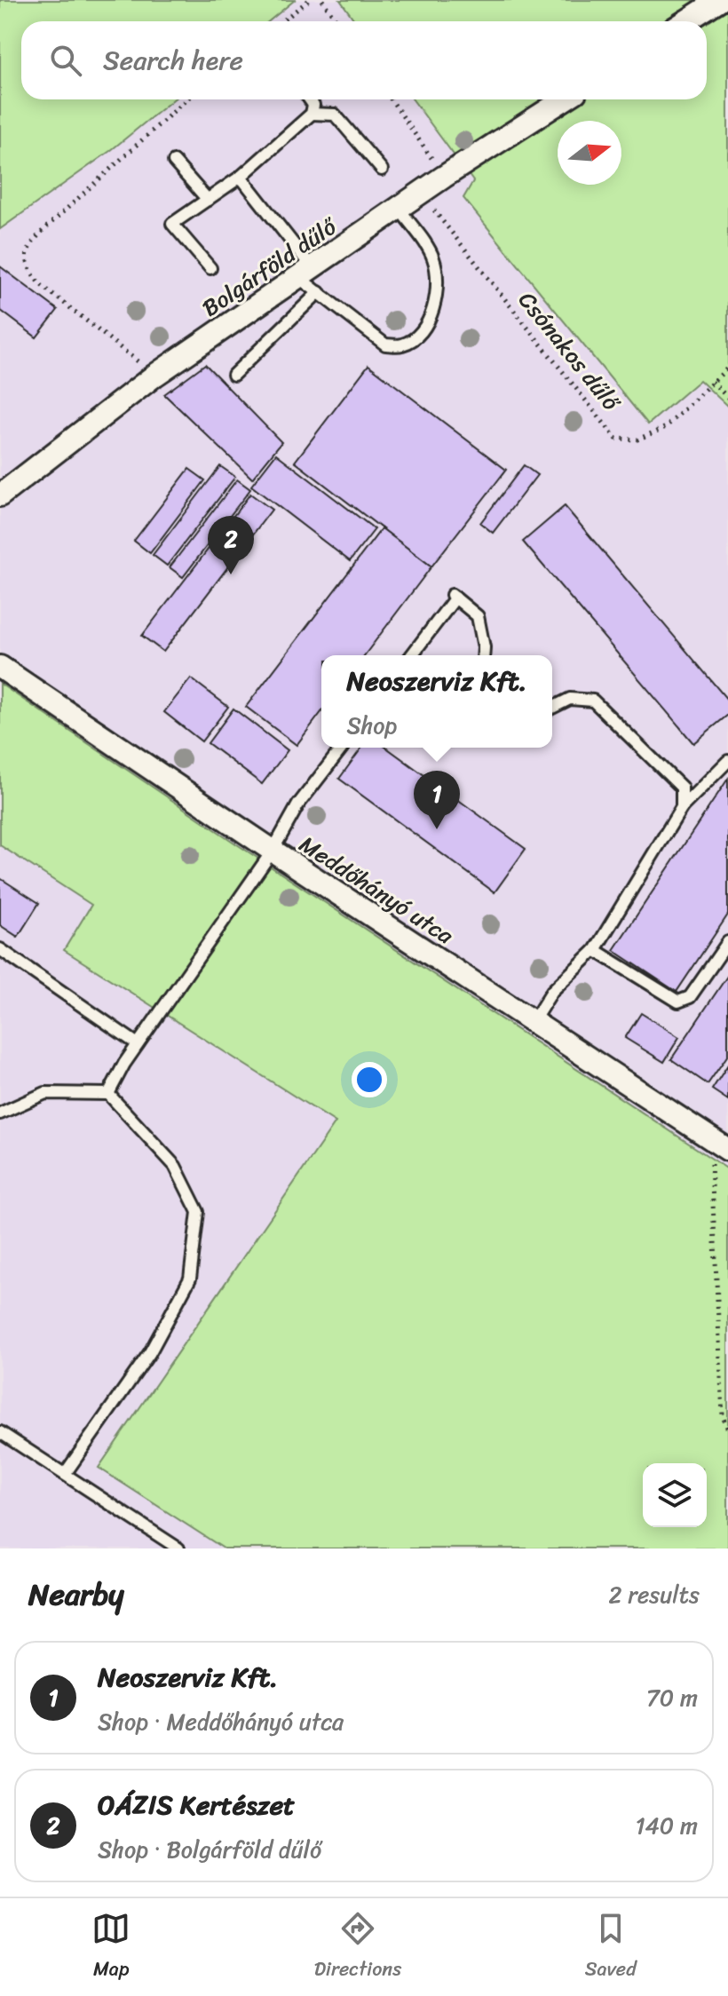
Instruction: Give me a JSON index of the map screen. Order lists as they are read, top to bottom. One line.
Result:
{"streets":{"street":["Bolgárföld dűlő","Meddőhányó utca"],"path":["Csónakos dűlő"]},"crossings":[["Bolgárföld dűlő","Csónakos dűlő"]],"north":"right","page":{"search":"Search here","pins":["2","1"],"popup":["Neoszerviz Kft.","Shop"],"heading":["Nearby","2 results"],"list":[{"mark":"1","name":"Neoszerviz Kft.","note":"Shop · Meddőhányó utca","value":"70 m"},{"mark":"2","name":"OÁZIS Kertészet","note":"Shop · Bolgárföld dűlő","value":"140 m"}],"nav":["Map","Directions","Saved"]}}
